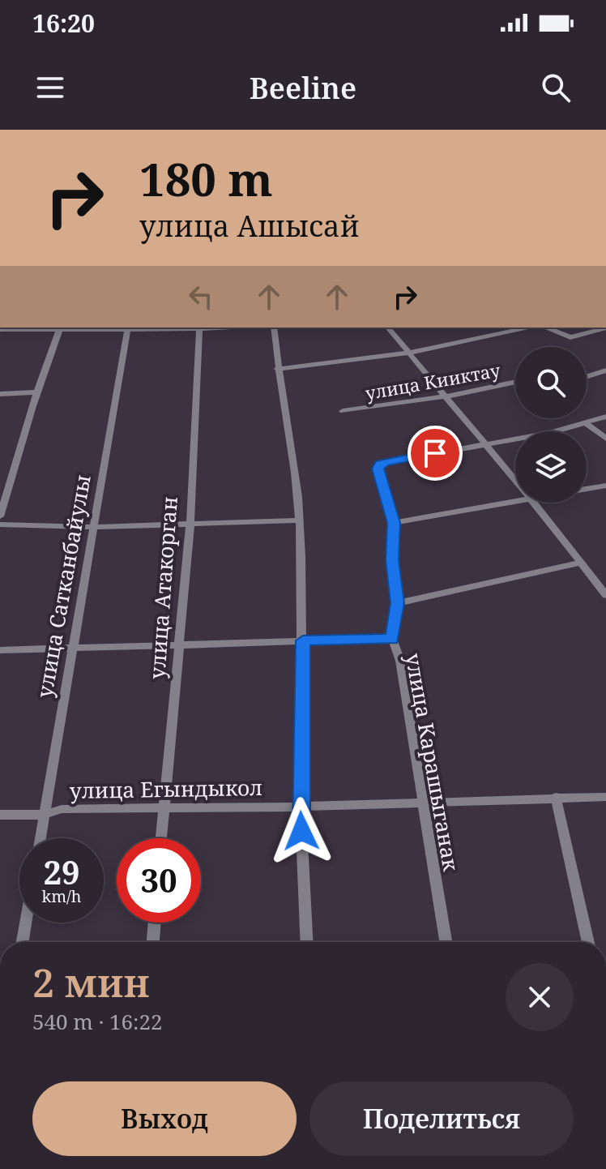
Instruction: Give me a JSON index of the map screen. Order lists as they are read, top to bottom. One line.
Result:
{"streets":{"street":["улица Кииктау","улица Сатканбайулы","улица Атакорган","улица Карашыганак","улица Егындыкол"]},"crossings":[["улица Сатканбайулы","улица Егындыкол"],["улица Атакорган","улица Егындыкол"],["улица Карашыганак","улица Егындыкол"]],"page":{"status":"16:20","header":"Beeline","turn":["180 m","улица Ашысай"],"speed":"29 km/h","limit":"30","heading":["2 мин","540 m · 16:22"],"buttons":["Выход","Поделиться"]}}
